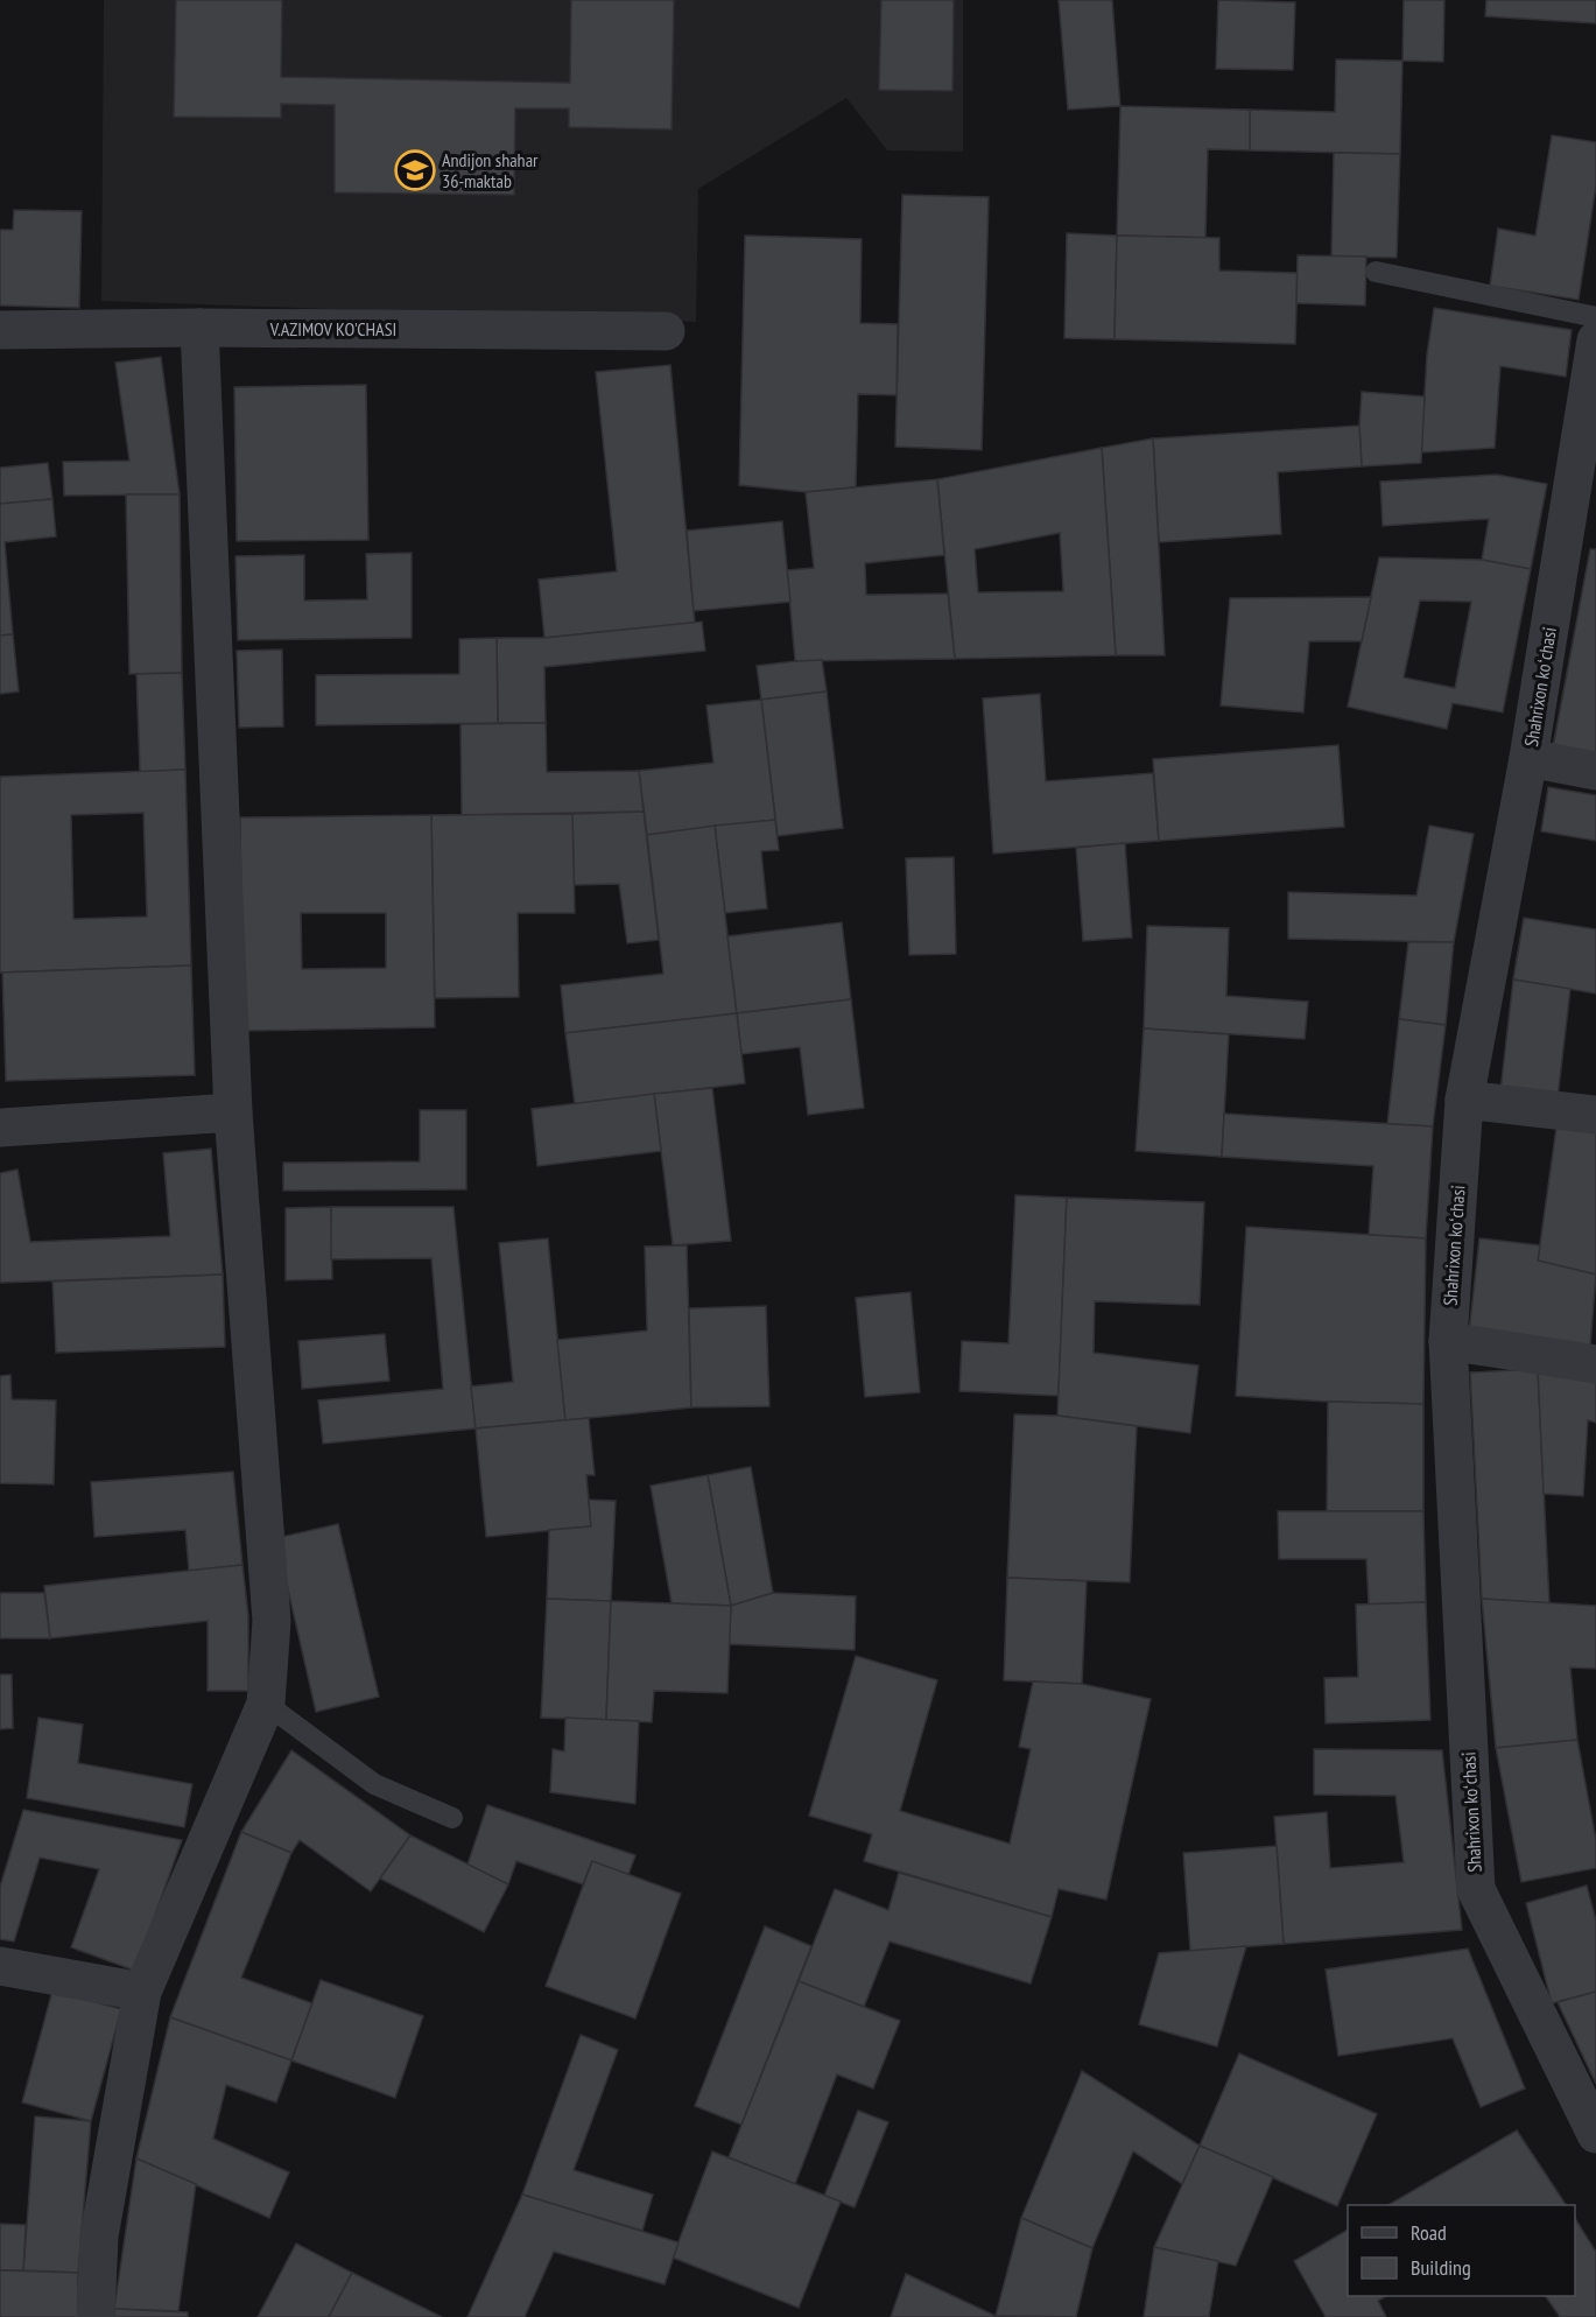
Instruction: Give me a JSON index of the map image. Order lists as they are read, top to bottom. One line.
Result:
{"streets":{"street":["V.AZIMOV KO'CHASI","Shahrixon koʻchasi"]},"places":{"school or university":["Andijon shahar 36-maktab"]},"legend":["Road","Building"]}
